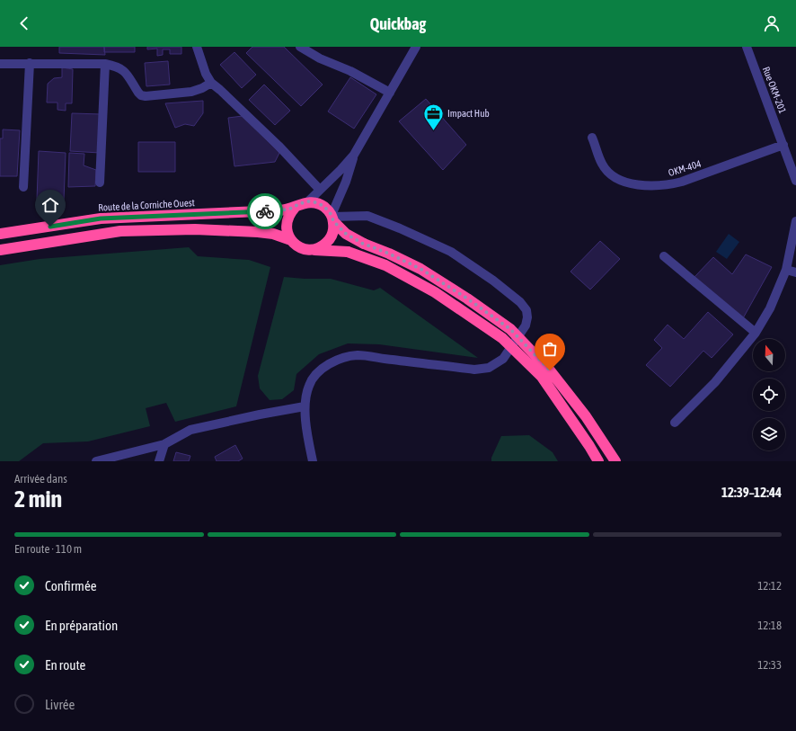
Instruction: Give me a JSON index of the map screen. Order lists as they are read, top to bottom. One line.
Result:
{"streets":{"highway":["Route de la Corniche Ouest"],"street":["Rue OKM-201","OKM-404"]},"crossings":[["Rue OKM-201","OKM-404"]],"places":{"office":["Impact Hub"]},"north":"top","page":{"header":"Quickbag","heading":["2 min","Arrivée dans","12:39–12:44"],"bar":"En route · 110 m","list":[["Confirmée","12:12"],["En préparation","12:18"],["En route","12:33"],"Livrée"]}}
